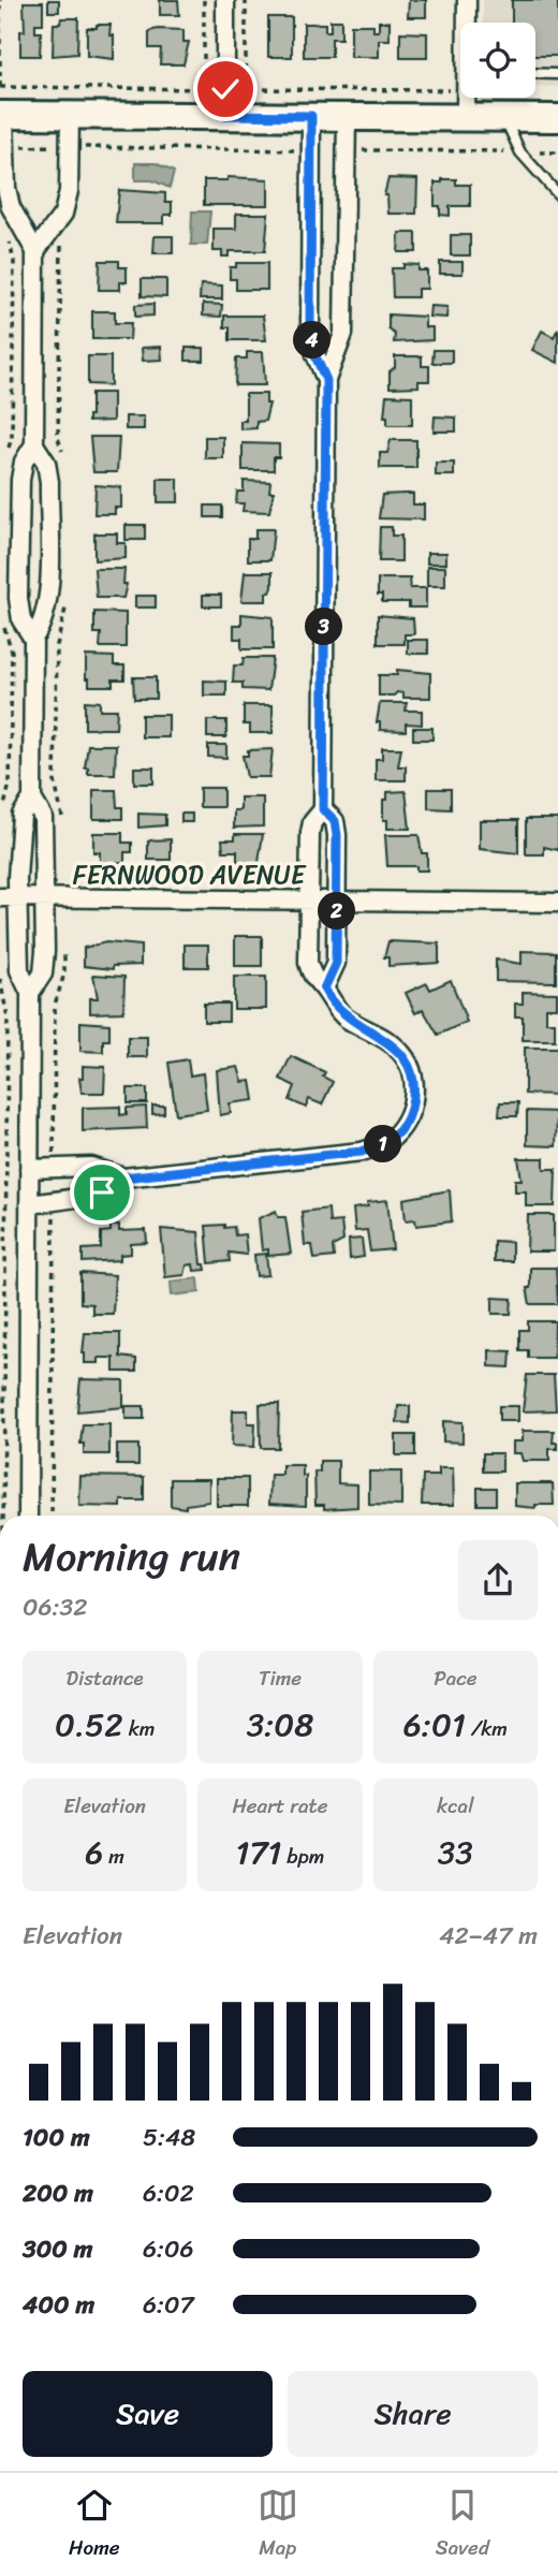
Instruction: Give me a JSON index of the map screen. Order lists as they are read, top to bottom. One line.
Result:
{"streets":{"street":["FERNWOOD AVENUE"]},"page":{"pins":["4","3","2","1"],"heading":["Morning run","06:32"],"stats":[["Distance","0.52 km"],["Time","3:08"],["Pace","6:01 /km"],["Elevation","6 m"],["Heart rate","171 bpm"],["kcal","33"]],"chart":["Elevation","42–47 m"],"list":[{"name":"100 m","note":"5:48"},{"name":"200 m","note":"6:02"},{"name":"300 m","note":"6:06"},{"name":"400 m","note":"6:07"}],"buttons":["Save","Share"],"tabs":["Home","Map","Saved"]}}
